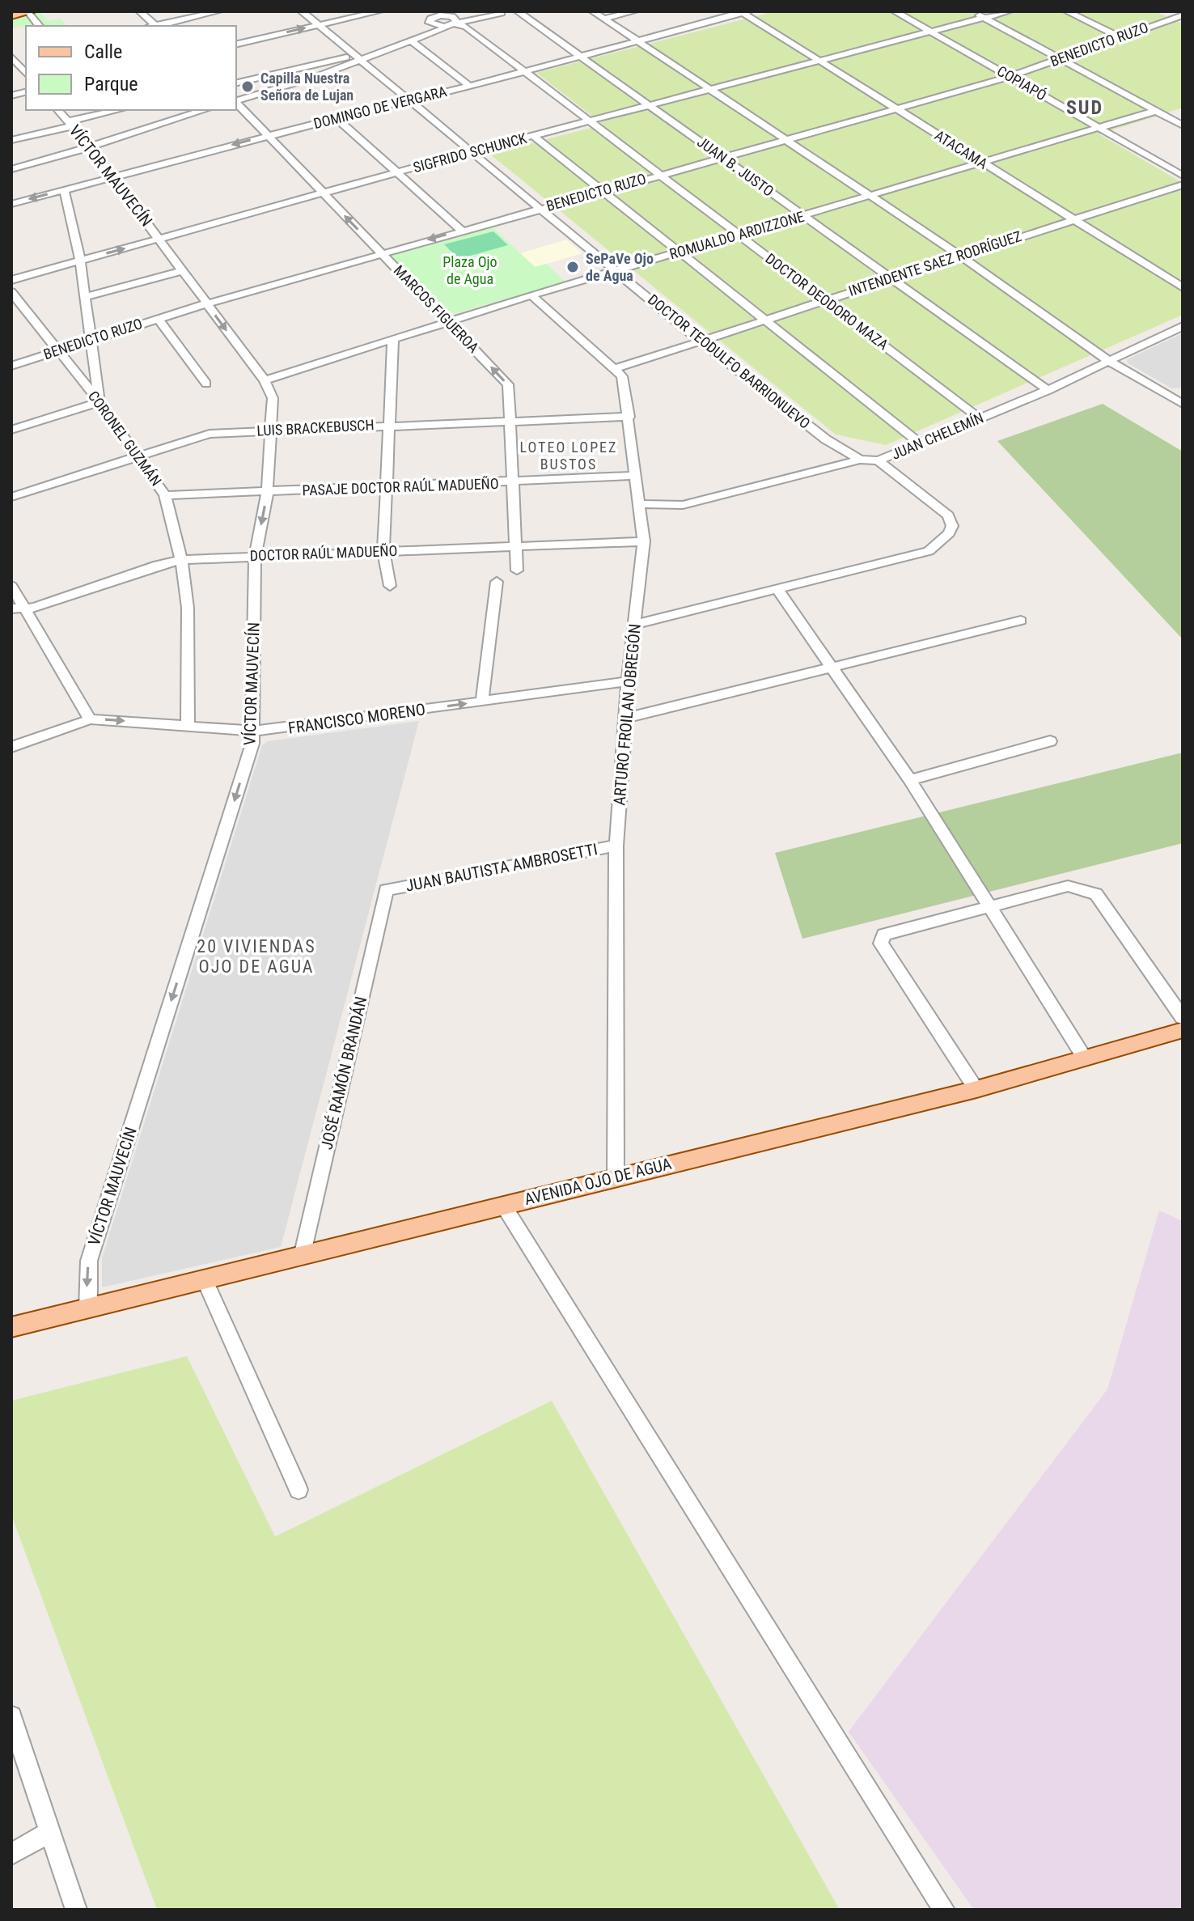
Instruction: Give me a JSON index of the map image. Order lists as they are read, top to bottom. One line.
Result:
{"streets":{"main road":["AVENIDA OJO DE AGUA"],"street":["BENEDICTO RUZO","COPIAPÓ","DOMINGO DE VERGARA","ATACAMA","SIGFRIDO SCHUNCK","JUAN B. JUSTO","VÍCTOR MAUVECÍN","ROMUALDO ARDIZZONE","INTENDENTE SAEZ RODRÍGUEZ","DOCTOR DEODORO MAZA","MARCOS FIGUEROA","DOCTOR TEODULFO BARRIONUEVO","LUIS BRACKEBUSCH","JUAN CHELEMÍN","CORONEL GUZMÁN","PASAJE DOCTOR RAÚL MADUEÑO","DOCTOR RAÚL MADUEÑO","ARTURO FROILAN OBREGÓN","FRANCISCO MORENO","JUAN BAUTISTA AMBROSETTI","JOSÉ RAMÓN BRANDÁN"]},"crossings":[["BENEDICTO RUZO","COPIAPÓ"],["BENEDICTO RUZO","ATACAMA"],["BENEDICTO RUZO","JUAN B. JUSTO"],["BENEDICTO RUZO","VÍCTOR MAUVECÍN"],["BENEDICTO RUZO","DOCTOR DEODORO MAZA"],["BENEDICTO RUZO","MARCOS FIGUEROA"],["BENEDICTO RUZO","DOCTOR TEODULFO BARRIONUEVO"],["BENEDICTO RUZO","CORONEL GUZMÁN"],["COPIAPÓ","SIGFRIDO SCHUNCK"],["COPIAPÓ","ROMUALDO ARDIZZONE"],["DOMINGO DE VERGARA","ATACAMA"],["DOMINGO DE VERGARA","JUAN B. JUSTO"],["DOMINGO DE VERGARA","VÍCTOR MAUVECÍN"],["DOMINGO DE VERGARA","DOCTOR DEODORO MAZA"],["DOMINGO DE VERGARA","MARCOS FIGUEROA"],["DOMINGO DE VERGARA","DOCTOR TEODULFO BARRIONUEVO"],["ATACAMA","SIGFRIDO SCHUNCK"],["ATACAMA","ROMUALDO ARDIZZONE"],["ATACAMA","INTENDENTE SAEZ RODRÍGUEZ"],["SIGFRIDO SCHUNCK","JUAN B. JUSTO"],["SIGFRIDO SCHUNCK","VÍCTOR MAUVECÍN"],["SIGFRIDO SCHUNCK","DOCTOR DEODORO MAZA"],["SIGFRIDO SCHUNCK","MARCOS FIGUEROA"],["SIGFRIDO SCHUNCK","DOCTOR TEODULFO BARRIONUEVO"],["JUAN B. JUSTO","ROMUALDO ARDIZZONE"],["JUAN B. JUSTO","INTENDENTE SAEZ RODRÍGUEZ"],["JUAN B. JUSTO","JUAN CHELEMÍN"],["VÍCTOR MAUVECÍN","ROMUALDO ARDIZZONE"],["VÍCTOR MAUVECÍN","LUIS BRACKEBUSCH"],["VÍCTOR MAUVECÍN","PASAJE DOCTOR RAÚL MADUEÑO"],["VÍCTOR MAUVECÍN","DOCTOR RAÚL MADUEÑO"],["VÍCTOR MAUVECÍN","FRANCISCO MORENO"],["VÍCTOR MAUVECÍN","AVENIDA OJO DE AGUA"],["ROMUALDO ARDIZZONE","DOCTOR DEODORO MAZA"],["ROMUALDO ARDIZZONE","MARCOS FIGUEROA"],["ROMUALDO ARDIZZONE","DOCTOR TEODULFO BARRIONUEVO"],["ROMUALDO ARDIZZONE","ARTURO FROILAN OBREGÓN"],["INTENDENTE SAEZ RODRÍGUEZ","DOCTOR DEODORO MAZA"],["INTENDENTE SAEZ RODRÍGUEZ","DOCTOR TEODULFO BARRIONUEVO"],["INTENDENTE SAEZ RODRÍGUEZ","ARTURO FROILAN OBREGÓN"],["DOCTOR DEODORO MAZA","JUAN CHELEMÍN"],["MARCOS FIGUEROA","LUIS BRACKEBUSCH"],["MARCOS FIGUEROA","PASAJE DOCTOR RAÚL MADUEÑO"],["MARCOS FIGUEROA","DOCTOR RAÚL MADUEÑO"],["DOCTOR TEODULFO BARRIONUEVO","JUAN CHELEMÍN"],["LUIS BRACKEBUSCH","CORONEL GUZMÁN"],["LUIS BRACKEBUSCH","ARTURO FROILAN OBREGÓN"],["JUAN CHELEMÍN","ARTURO FROILAN OBREGÓN"],["CORONEL GUZMÁN","PASAJE DOCTOR RAÚL MADUEÑO"],["CORONEL GUZMÁN","DOCTOR RAÚL MADUEÑO"],["CORONEL GUZMÁN","FRANCISCO MORENO"],["PASAJE DOCTOR RAÚL MADUEÑO","ARTURO FROILAN OBREGÓN"],["DOCTOR RAÚL MADUEÑO","ARTURO FROILAN OBREGÓN"],["ARTURO FROILAN OBREGÓN","FRANCISCO MORENO"],["ARTURO FROILAN OBREGÓN","JUAN BAUTISTA AMBROSETTI"],["ARTURO FROILAN OBREGÓN","AVENIDA OJO DE AGUA"],["JUAN BAUTISTA AMBROSETTI","JOSÉ RAMÓN BRANDÁN"],["JOSÉ RAMÓN BRANDÁN","AVENIDA OJO DE AGUA"]],"one_way":["VÍCTOR MAUVECÍN","FRANCISCO MORENO"],"districts":["SUD","LOTEO LOPEZ BUSTOS","20 VIVIENDAS OJO DE AGUA"],"parks":["Plaza Ojo de Agua"],"places":["Capilla Nuestra Señora de Lujan","SePaVe Ojo de Agua"],"legend":["Calle","Parque"]}
